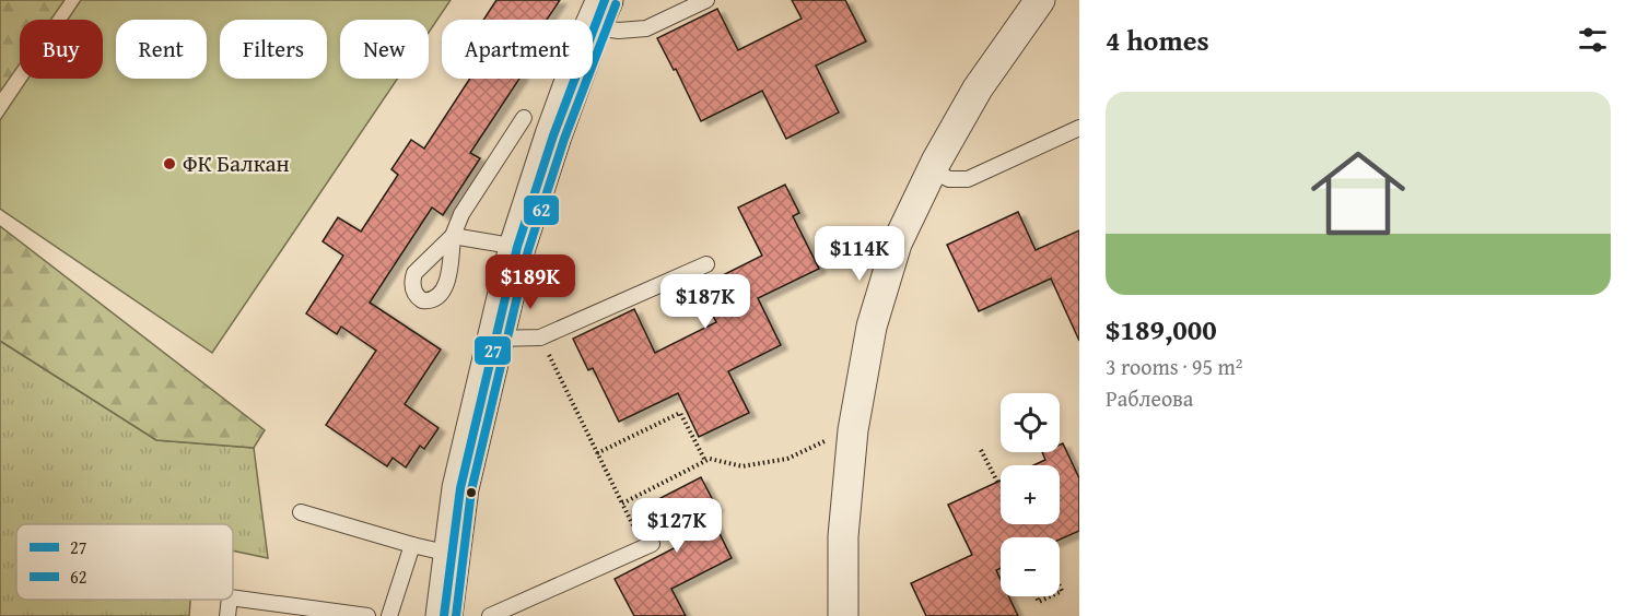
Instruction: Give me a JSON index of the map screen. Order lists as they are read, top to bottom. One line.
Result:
{"places":["ФК Балкан"],"lines":["transit line 27","transit line 62"],"legend":["27","62"],"page":{"heading":"4 homes","chip":["Buy","Rent","Filters","New","Apartment"],"list":[{"name":"$189,000","note":"3 rooms · 95 m² · Раблеова"}],"price":["$114K","$189K","$187K","$127K"],"map_buttons":["+","−"]}}
